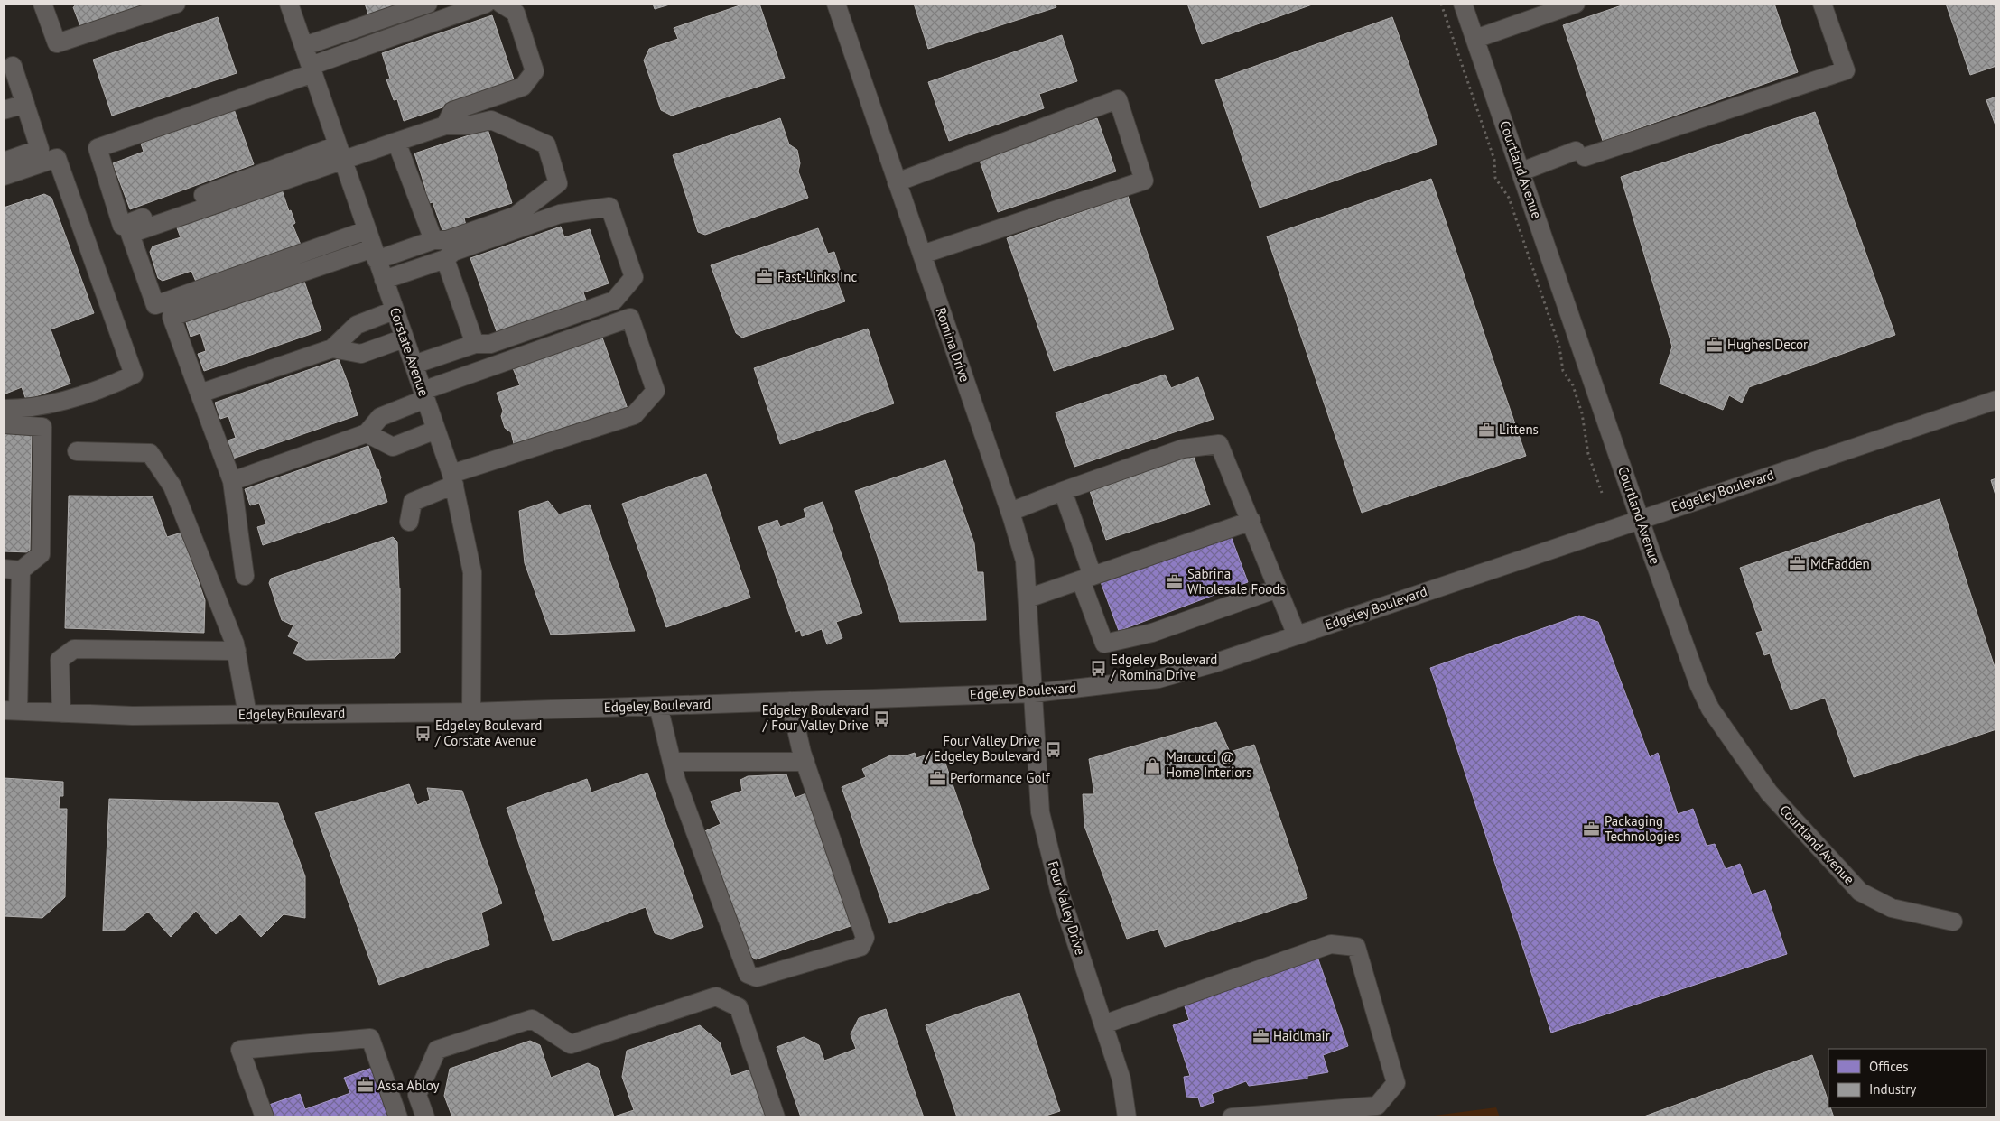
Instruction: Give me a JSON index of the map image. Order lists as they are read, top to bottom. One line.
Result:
{"streets":{"street":["Courtland Avenue","Romina Drive","Corstate Avenue","Edgeley Boulevard","Four Valley Drive"]},"crossings":[["Courtland Avenue","Edgeley Boulevard"],["Romina Drive","Edgeley Boulevard"],["Romina Drive","Four Valley Drive"],["Corstate Avenue","Edgeley Boulevard"],["Edgeley Boulevard","Four Valley Drive"]],"places":{"office":["Fast-Links Inc","Hughes Decor","Littens","McFadden","Sabrina Wholesale Foods","Performance Golf","Packaging Technologies","Haidlmair","Assa Abloy"],"bus stop":["Edgeley Boulevard / Romina Drive","Edgeley Boulevard / Four Valley Drive","Edgeley Boulevard / Corstate Avenue","Four Valley Drive / Edgeley Boulevard"],"shop":["Marcucci @ Home Interiors"]},"legend":["Offices","Industry"]}
